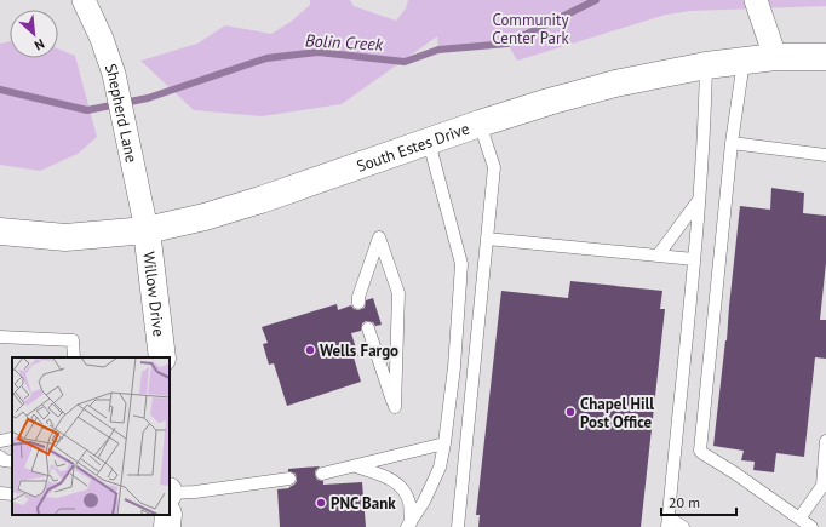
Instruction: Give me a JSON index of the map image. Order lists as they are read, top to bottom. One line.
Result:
{"streets":{"main road":["South Estes Drive","Willow Drive"],"street":["Shepherd Lane"]},"crossings":[["Shepherd Lane","South Estes Drive"],["Shepherd Lane","Willow Drive"],["South Estes Drive","Willow Drive"]],"water":["Bolin Creek"],"parks":["Community Center Park"],"places":["Wells Fargo","Chapel Hill Post Office","PNC Bank"],"scale_bar":"20 m","north":"bottom right"}
